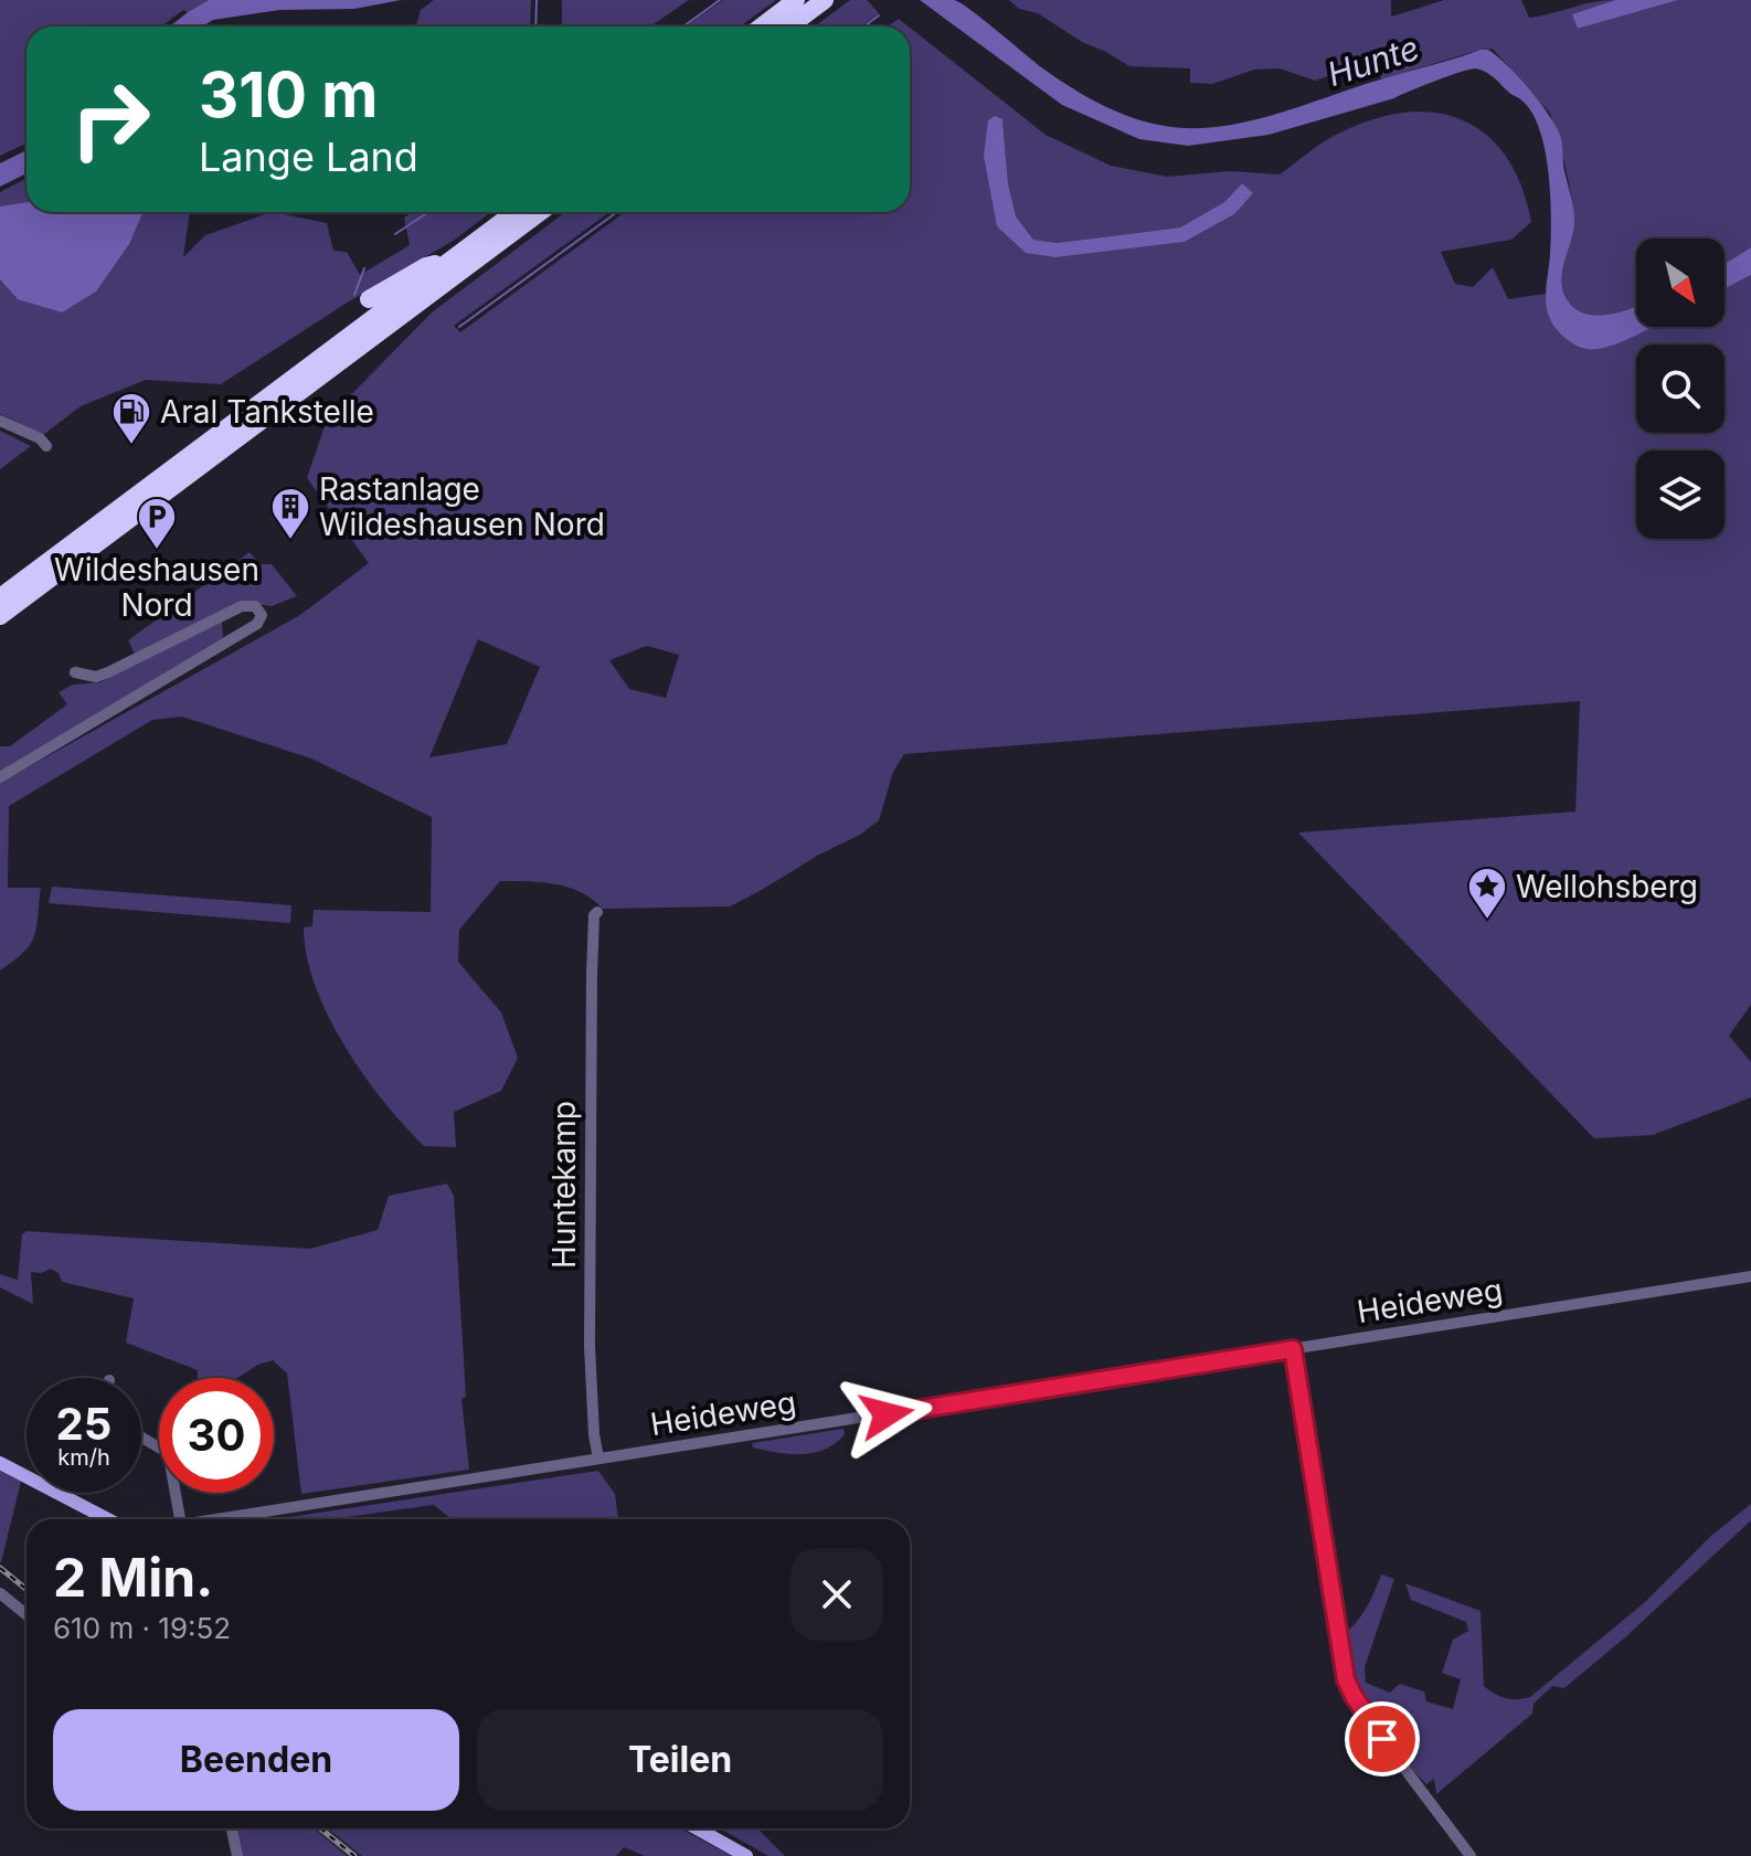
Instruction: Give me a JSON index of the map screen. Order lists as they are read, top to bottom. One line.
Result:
{"streets":{"street":["Huntekamp","Heideweg"]},"crossings":[["Huntekamp","Heideweg"]],"water":["Hunte"],"places":{"fuel station":["Aral Tankstelle"],"building":["Rastanlage Wildeshausen Nord"],"parking":["Wildeshausen Nord"],"place":["Wellohsberg"]},"north":"bottom right","page":{"turn":["310 m","Lange Land"],"speed":"25 km/h","limit":"30","heading":["2 Min.","610 m · 19:52"],"buttons":["Beenden","Teilen"]}}
